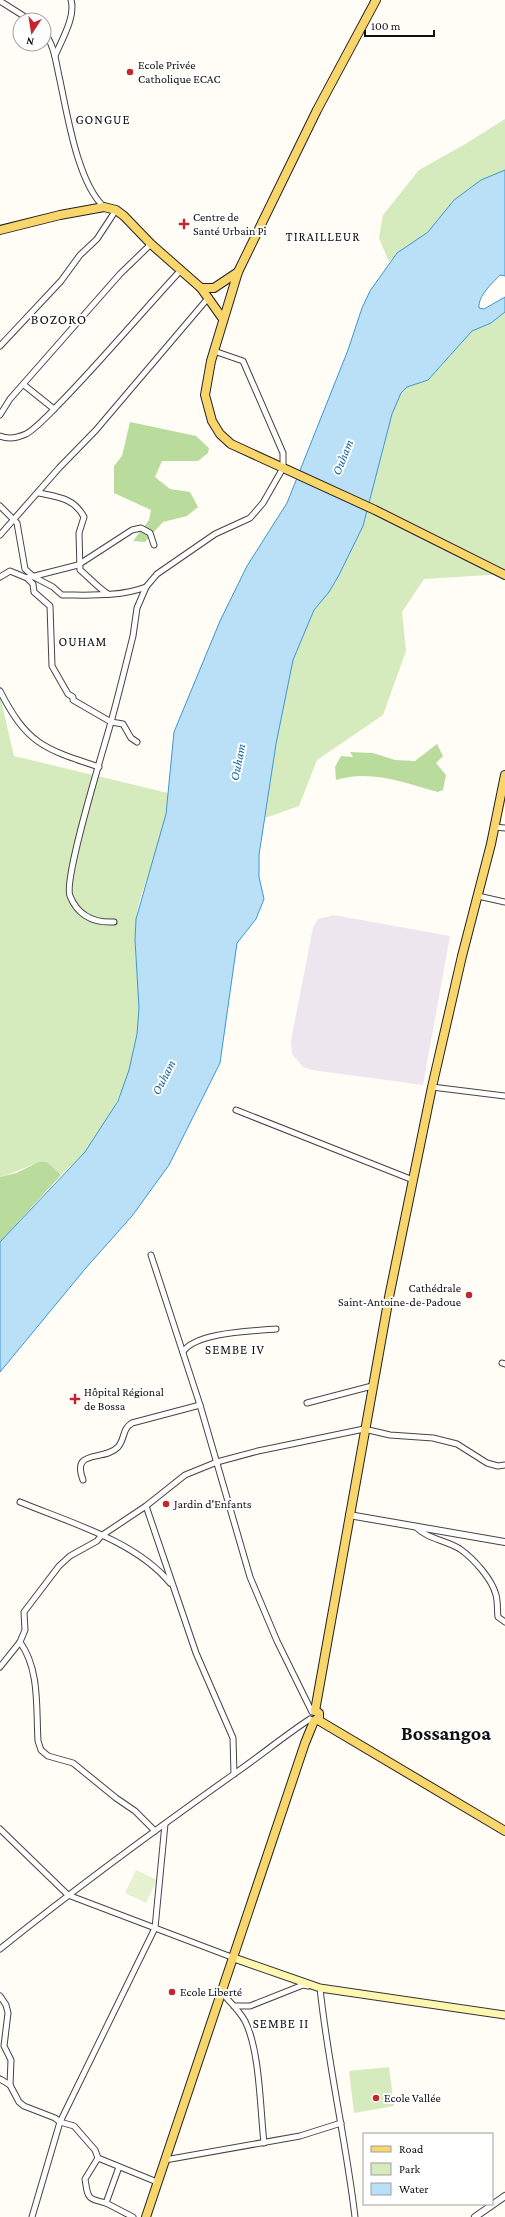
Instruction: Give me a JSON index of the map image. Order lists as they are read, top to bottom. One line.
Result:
{"districts":["GONGUE","TIRAILLEUR","BOZORO","OUHAM","SEMBE IV","Bossangoa","SEMBE II"],"water":["Ouham"],"places":{"other":["Ecole Privée Catholique ECAC","Cathédrale Saint-Antoine-de-Padoue","Jardin d'Enfants","Ecole Liberté","Ecole Vallée"],"health":["Centre de Santé Urbain Pi","Hôpital Régional de Bossa"]},"legend":["Road","Park","Water"],"scale_bar":"100 m","north":"bottom"}
